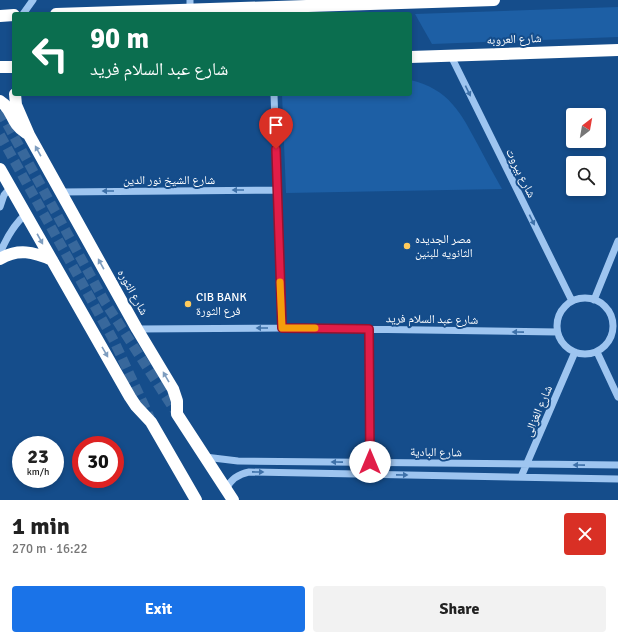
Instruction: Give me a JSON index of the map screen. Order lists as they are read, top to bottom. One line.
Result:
{"streets":{"highway":["شارع العروبه","شارع الثوره"],"street":["شارع بيروت","شارع الشيخ نور الدين","شارع عبد السلام فريد","شارع الغزالى","شارع البادية"]},"crossings":[["شارع العروبه","شارع بيروت"],["شارع بيروت","شارع عبد السلام فريد"],["شارع بيروت","شارع الغزالى"],["شارع الشيخ نور الدين","شارع الثوره"],["شارع الثوره","شارع عبد السلام فريد"],["شارع الثوره","شارع البادية"],["شارع عبد السلام فريد","شارع الغزالى"],["شارع الغزالى","شارع البادية"]],"one_way":["شارع بيروت","شارع الشيخ نور الدين","شارع عبد السلام فريد"],"places":["مصر الجديده الثانويه للبنين","CIB BANK فرع الثورة"],"north":"top right","page":{"turn":["90 m","شارع عبد السلام فريد"],"speed":"23 km/h","limit":"30","heading":["1 min","270 m · 16:22"],"buttons":["Exit","Share"]}}
